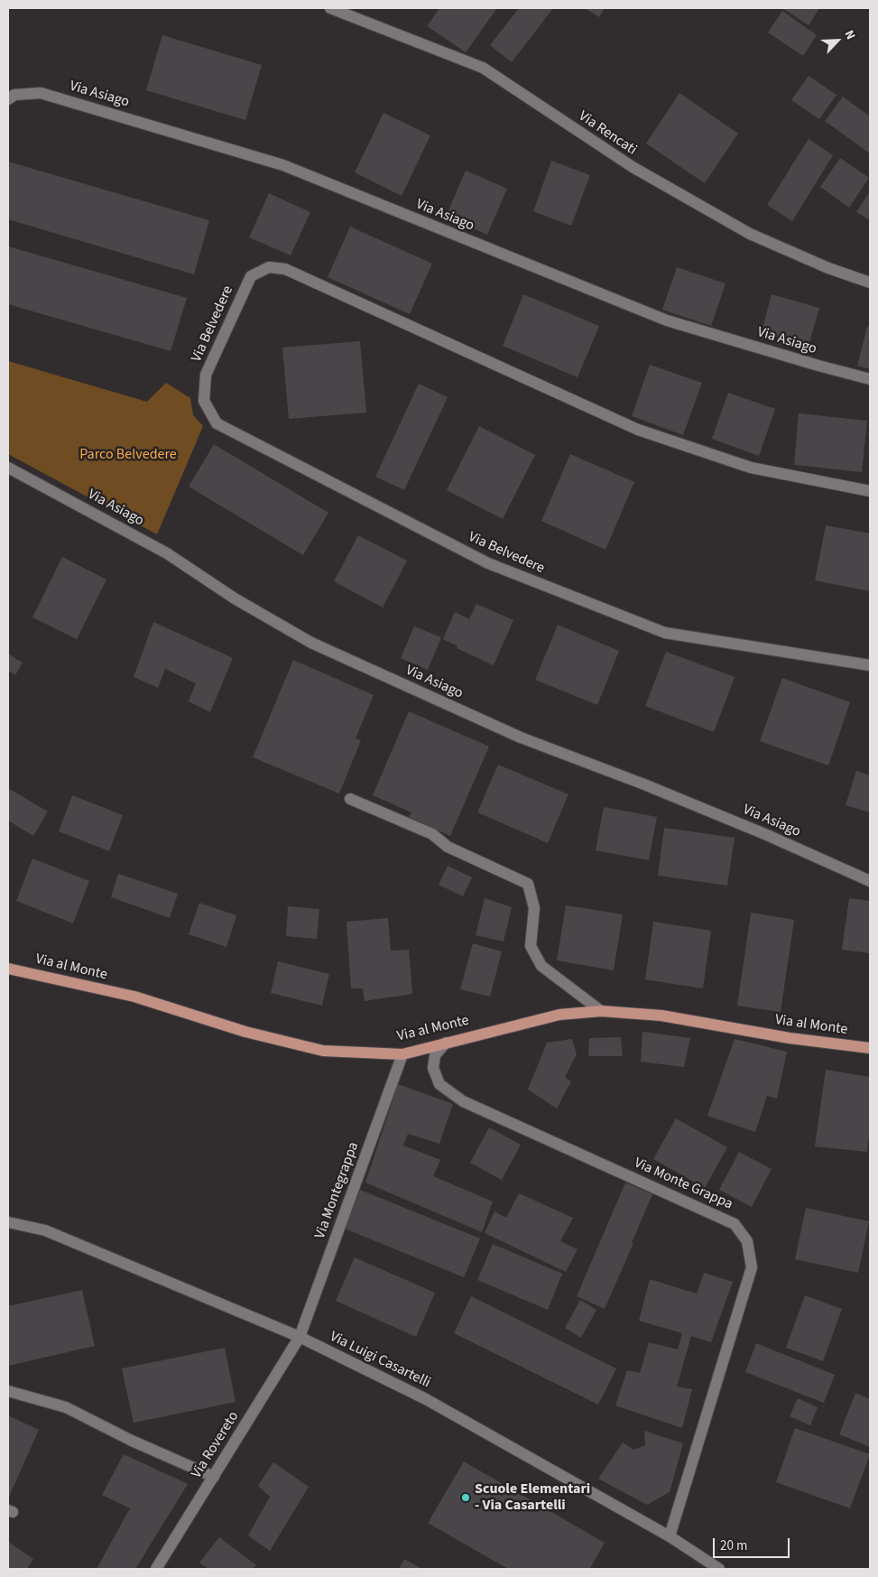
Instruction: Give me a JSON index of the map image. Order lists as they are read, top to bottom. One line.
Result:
{"streets":{"main road":["Via al Monte"],"street":["Via Asiago","Via Rencati","Via Belvedere","Via Monte Grappa","Via Montegrappa","Via Luigi Casartelli","Via Rovereto"]},"crossings":[["Via al Monte","Via Monte Grappa"],["Via al Monte","Via Montegrappa"],["Via Monte Grappa","Via Luigi Casartelli"],["Via Montegrappa","Via Luigi Casartelli"],["Via Montegrappa","Via Rovereto"],["Via Luigi Casartelli","Via Rovereto"]],"parks":["Parco Belvedere"],"places":["Scuole Elementari - Via Casartelli"],"scale_bar":"20 m","north":"top right"}
